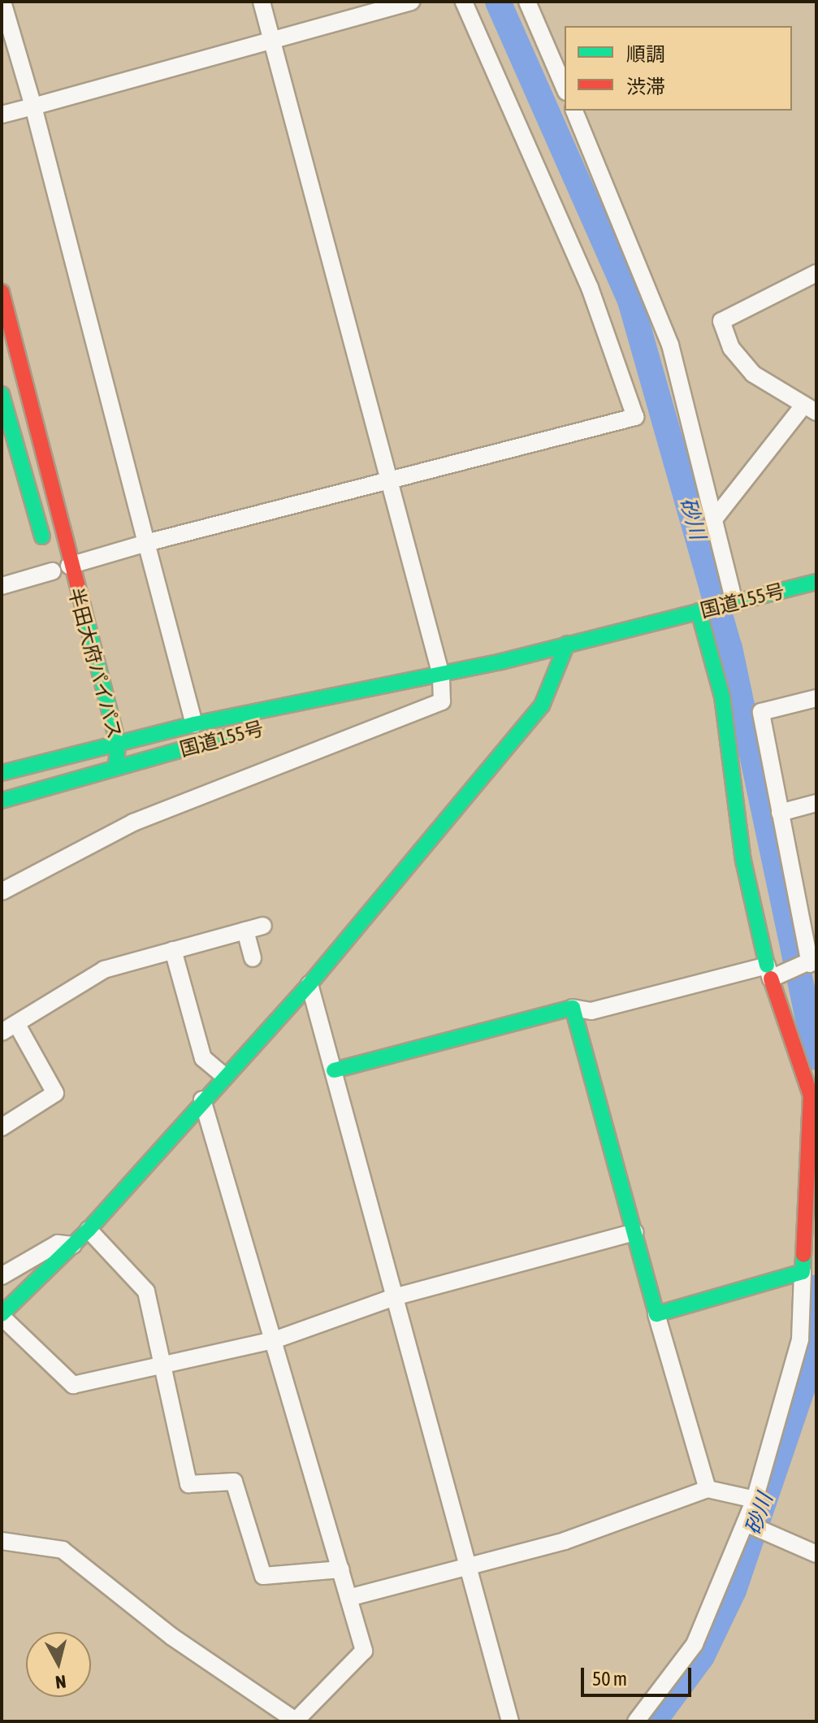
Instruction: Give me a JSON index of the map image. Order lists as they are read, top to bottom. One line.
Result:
{"streets":{"main road":["国道155号","半田大府パイパス"]},"crossings":[["国道155号","半田大府パイパス"]],"water":["砂川"],"legend":["順調","渋滞"],"scale_bar":"50 m","north":"bottom"}
